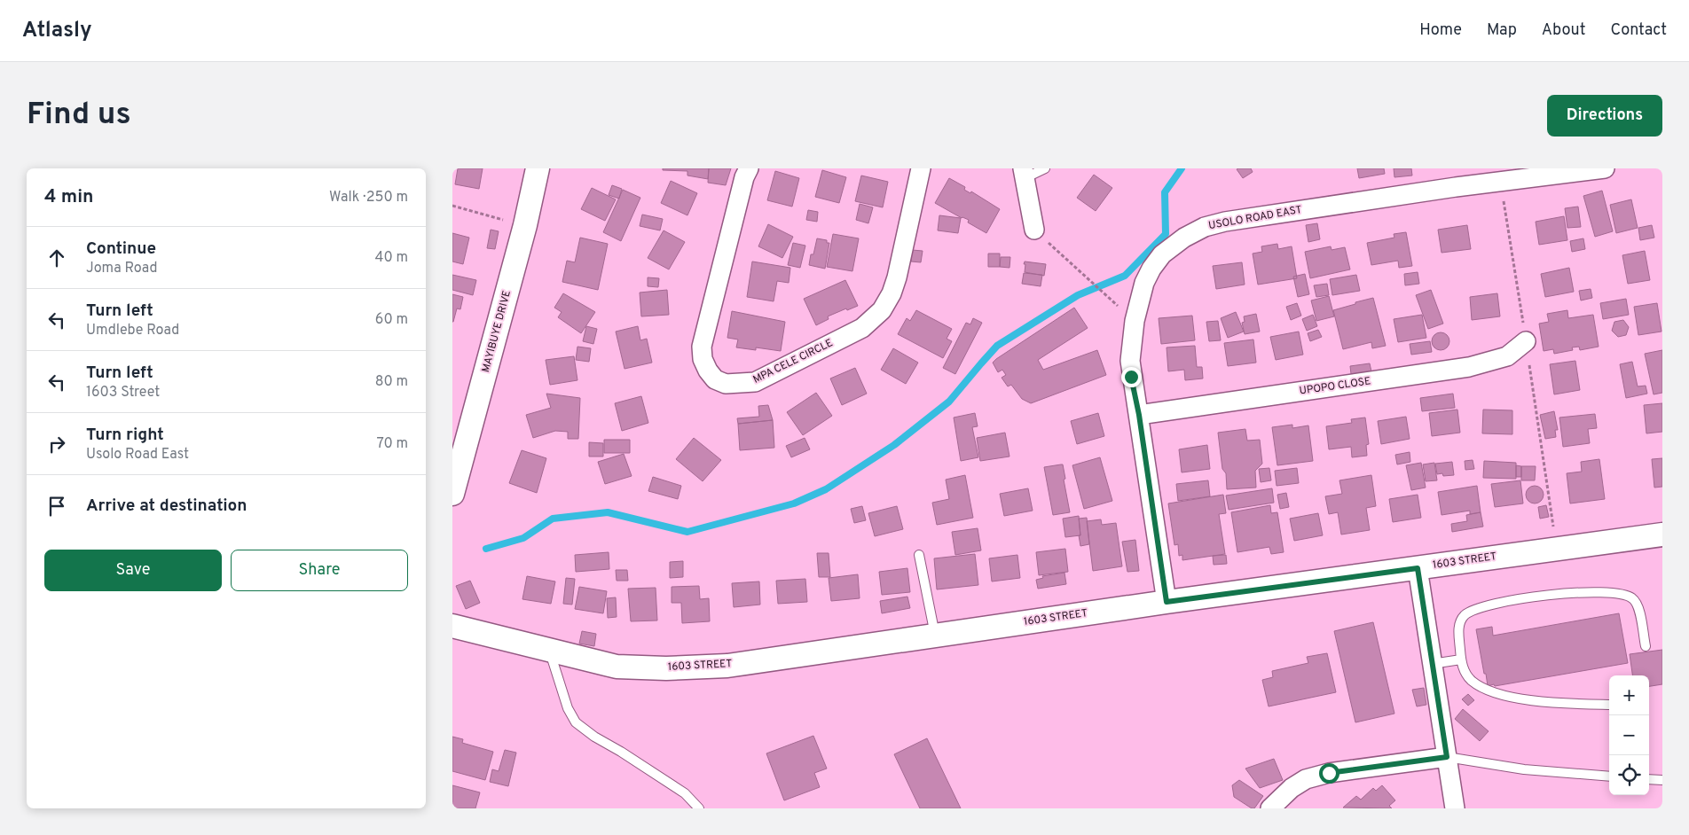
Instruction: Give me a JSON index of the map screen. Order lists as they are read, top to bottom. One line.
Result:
{"streets":{"street":["USOLO ROAD EAST","MAYIBUYE DRIVE","MPA CELE CIRCLE","UPOPO CLOSE","1603 STREET"]},"crossings":[["USOLO ROAD EAST","UPOPO CLOSE"],["USOLO ROAD EAST","1603 STREET"]],"page":{"header":"Atlasly","nav":["Home","Map","About","Contact"],"buttons":["Directions",["Save","Share"]],"title":"Find us","heading":["4 min","Walk · 250 m"],"list":[["Continue","Joma Road","40 m"],["Turn left","Umdlebe Road","60 m"],["Turn left","1603 Street","80 m"],["Turn right","Usolo Road East","70 m"],"Arrive at destination"],"map_buttons":["+","−"]}}
